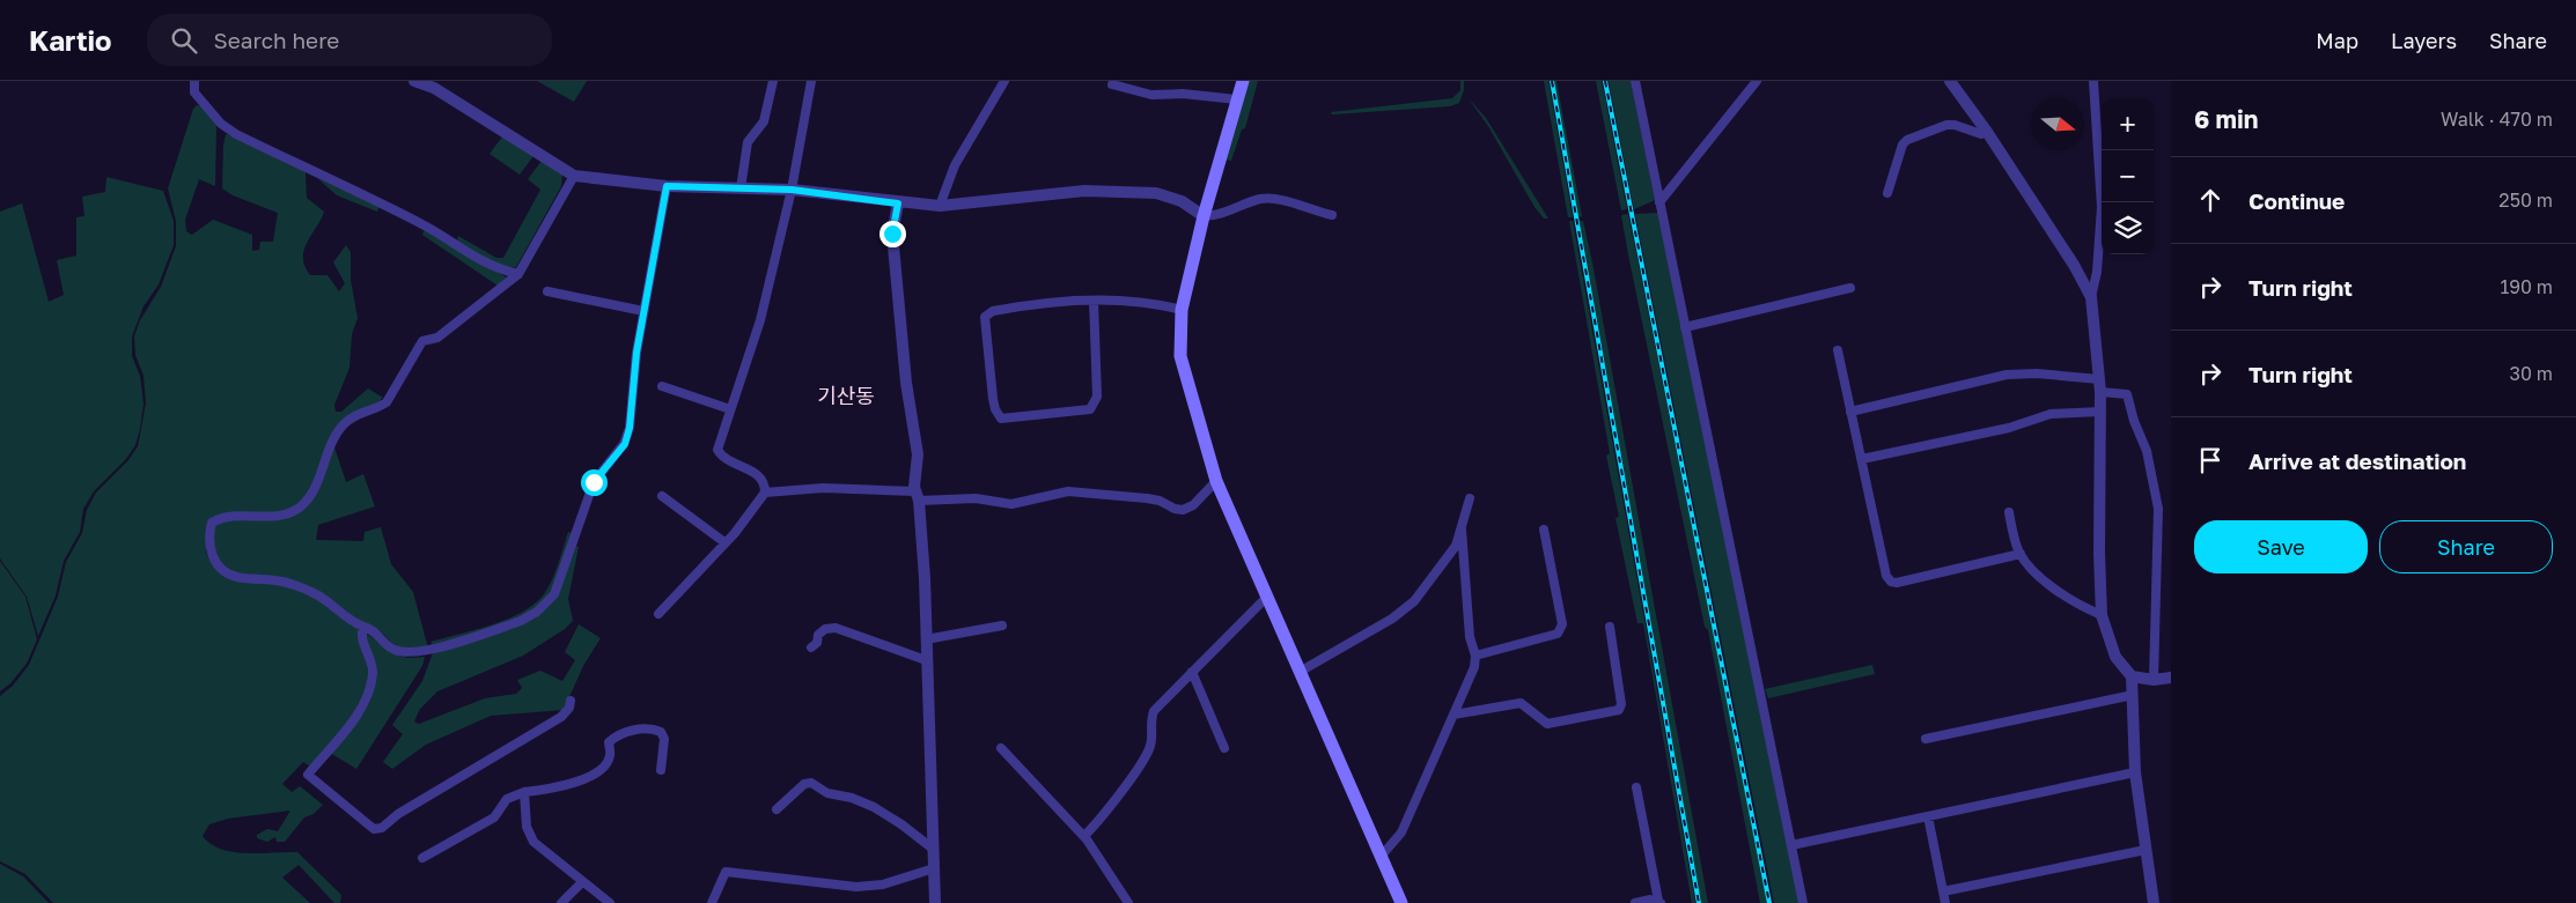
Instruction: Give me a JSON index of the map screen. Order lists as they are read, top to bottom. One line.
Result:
{"districts":["기산동"],"north":"right","page":{"header":"Kartio","search":"Search here","nav":["Map","Layers","Share"],"heading":["6 min","Walk · 470 m"],"map_buttons":["+","−"],"list":[["Continue","250 m"],["Turn right","190 m"],["Turn right","30 m"],"Arrive at destination"],"buttons":["Save","Share"]}}
